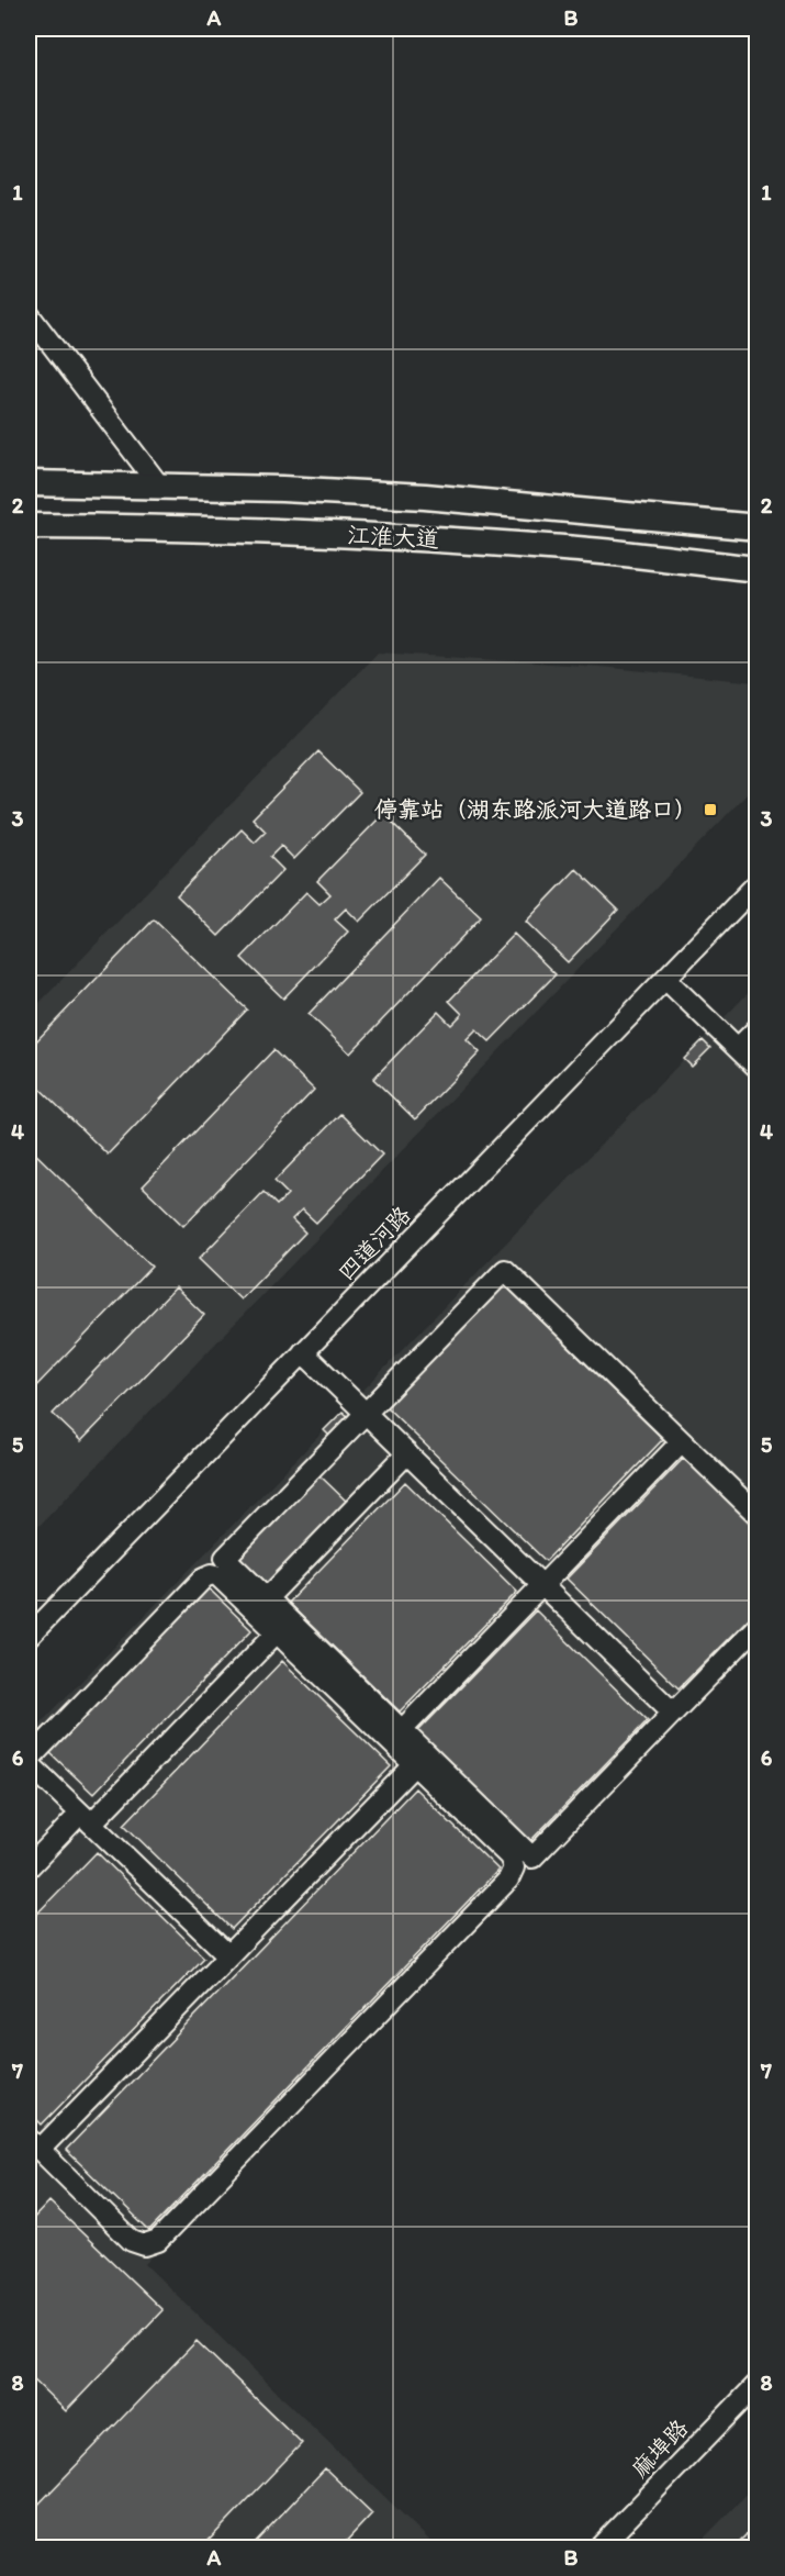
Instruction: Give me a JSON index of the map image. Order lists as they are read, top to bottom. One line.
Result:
{"streets":{"main road":["江淮大道"],"street":["四道河路","麻埠路"]},"places":{"transit":["停靠站（湖东路派河大道路口）"]},"grid":{"columns":["A","B"],"rows":["1","2","3","4","5","6","7","8"]}}
